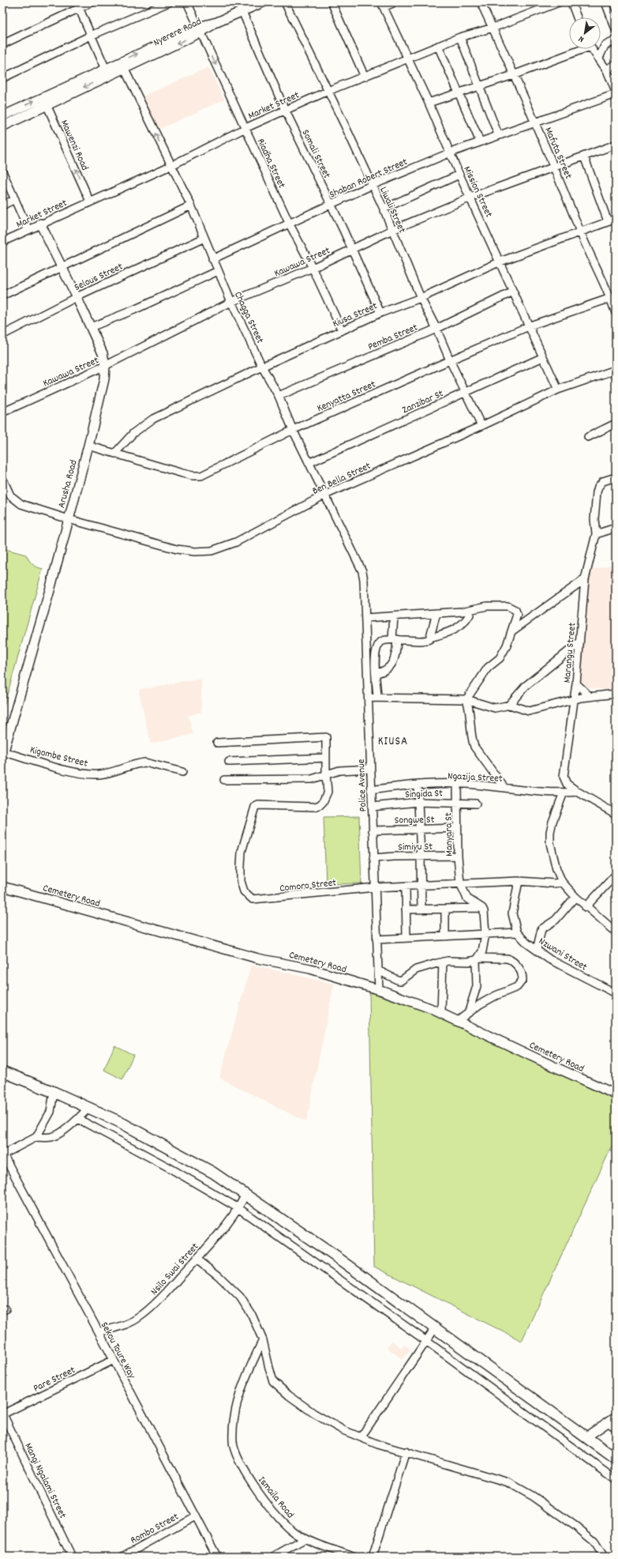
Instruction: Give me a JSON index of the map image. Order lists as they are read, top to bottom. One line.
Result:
{"streets":{"main road":["Nyerere Road","Arusha Road","Cemetery Road"],"street":["Market Street","Mawenzi Road","Mafuta Street","Somali Street","Riadha Street","Shaban Robert Street","Mission Street","Liwali Street","Kawawa Street","Selous Street","Kiusa Street","Chagga Street","Pemba Street","Kenyatta Street","Zanzibar St","Ben Bella Street","Marangu Street","Kigombe Street","Ngazija Street","Police Avenue","Singida St","Songwe St","Manyara St","Simiyu St","Comoro Street","Nzwani Street","Nsilo Swai Street","Sekou Toure Way","Pare Street","Mangi Ngalami Street","Ismaila Road","Rombo Street"]},"crossings":[["Nyerere Road","Mawenzi Road"],["Nyerere Road","Somali Street"],["Nyerere Road","Riadha Street"],["Nyerere Road","Chagga Street"],["Market Street","Mawenzi Road"],["Market Street","Mafuta Street"],["Market Street","Somali Street"],["Market Street","Riadha Street"],["Market Street","Mission Street"],["Market Street","Liwali Street"],["Market Street","Chagga Street"],["Market Street","Arusha Road"],["Mafuta Street","Shaban Robert Street"],["Mafuta Street","Kawawa Street"],["Mafuta Street","Kiusa Street"],["Mafuta Street","Kenyatta Street"],["Somali Street","Shaban Robert Street"],["Somali Street","Kawawa Street"],["Somali Street","Kiusa Street"],["Riadha Street","Shaban Robert Street"],["Riadha Street","Kawawa Street"],["Riadha Street","Kiusa Street"],["Shaban Robert Street","Mission Street"],["Shaban Robert Street","Liwali Street"],["Shaban Robert Street","Chagga Street"],["Mission Street","Kawawa Street"],["Mission Street","Kiusa Street"],["Mission Street","Pemba Street"],["Mission Street","Kenyatta Street"],["Mission Street","Zanzibar St"],["Mission Street","Ben Bella Street"],["Liwali Street","Kawawa Street"],["Liwali Street","Kiusa Street"],["Liwali Street","Pemba Street"],["Liwali Street","Kenyatta Street"],["Liwali Street","Zanzibar St"],["Liwali Street","Ben Bella Street"],["Kawawa Street","Chagga Street"],["Kawawa Street","Arusha Road"],["Selous Street","Chagga Street"],["Selous Street","Arusha Road"],["Kiusa Street","Chagga Street"],["Kiusa Street","Kenyatta Street"],["Chagga Street","Pemba Street"],["Chagga Street","Kenyatta Street"],["Chagga Street","Zanzibar St"],["Chagga Street","Ben Bella Street"],["Chagga Street","Police Avenue"],["Kenyatta Street","Arusha Road"],["Ben Bella Street","Arusha Road"],["Arusha Road","Kigombe Street"],["Marangu Street","Ngazija Street"],["Ngazija Street","Police Avenue"],["Ngazija Street","Manyara St"],["Police Avenue","Singida St"],["Police Avenue","Songwe St"],["Police Avenue","Simiyu St"],["Police Avenue","Comoro Street"],["Police Avenue","Cemetery Road"],["Singida St","Manyara St"],["Songwe St","Manyara St"],["Manyara St","Simiyu St"],["Manyara St","Comoro Street"],["Nsilo Swai Street","Sekou Toure Way"],["Sekou Toure Way","Pare Street"],["Sekou Toure Way","Rombo Street"],["Pare Street","Mangi Ngalami Street"]],"one_way":["Mawenzi Road"],"districts":["KIUSA"],"north":"bottom left"}
